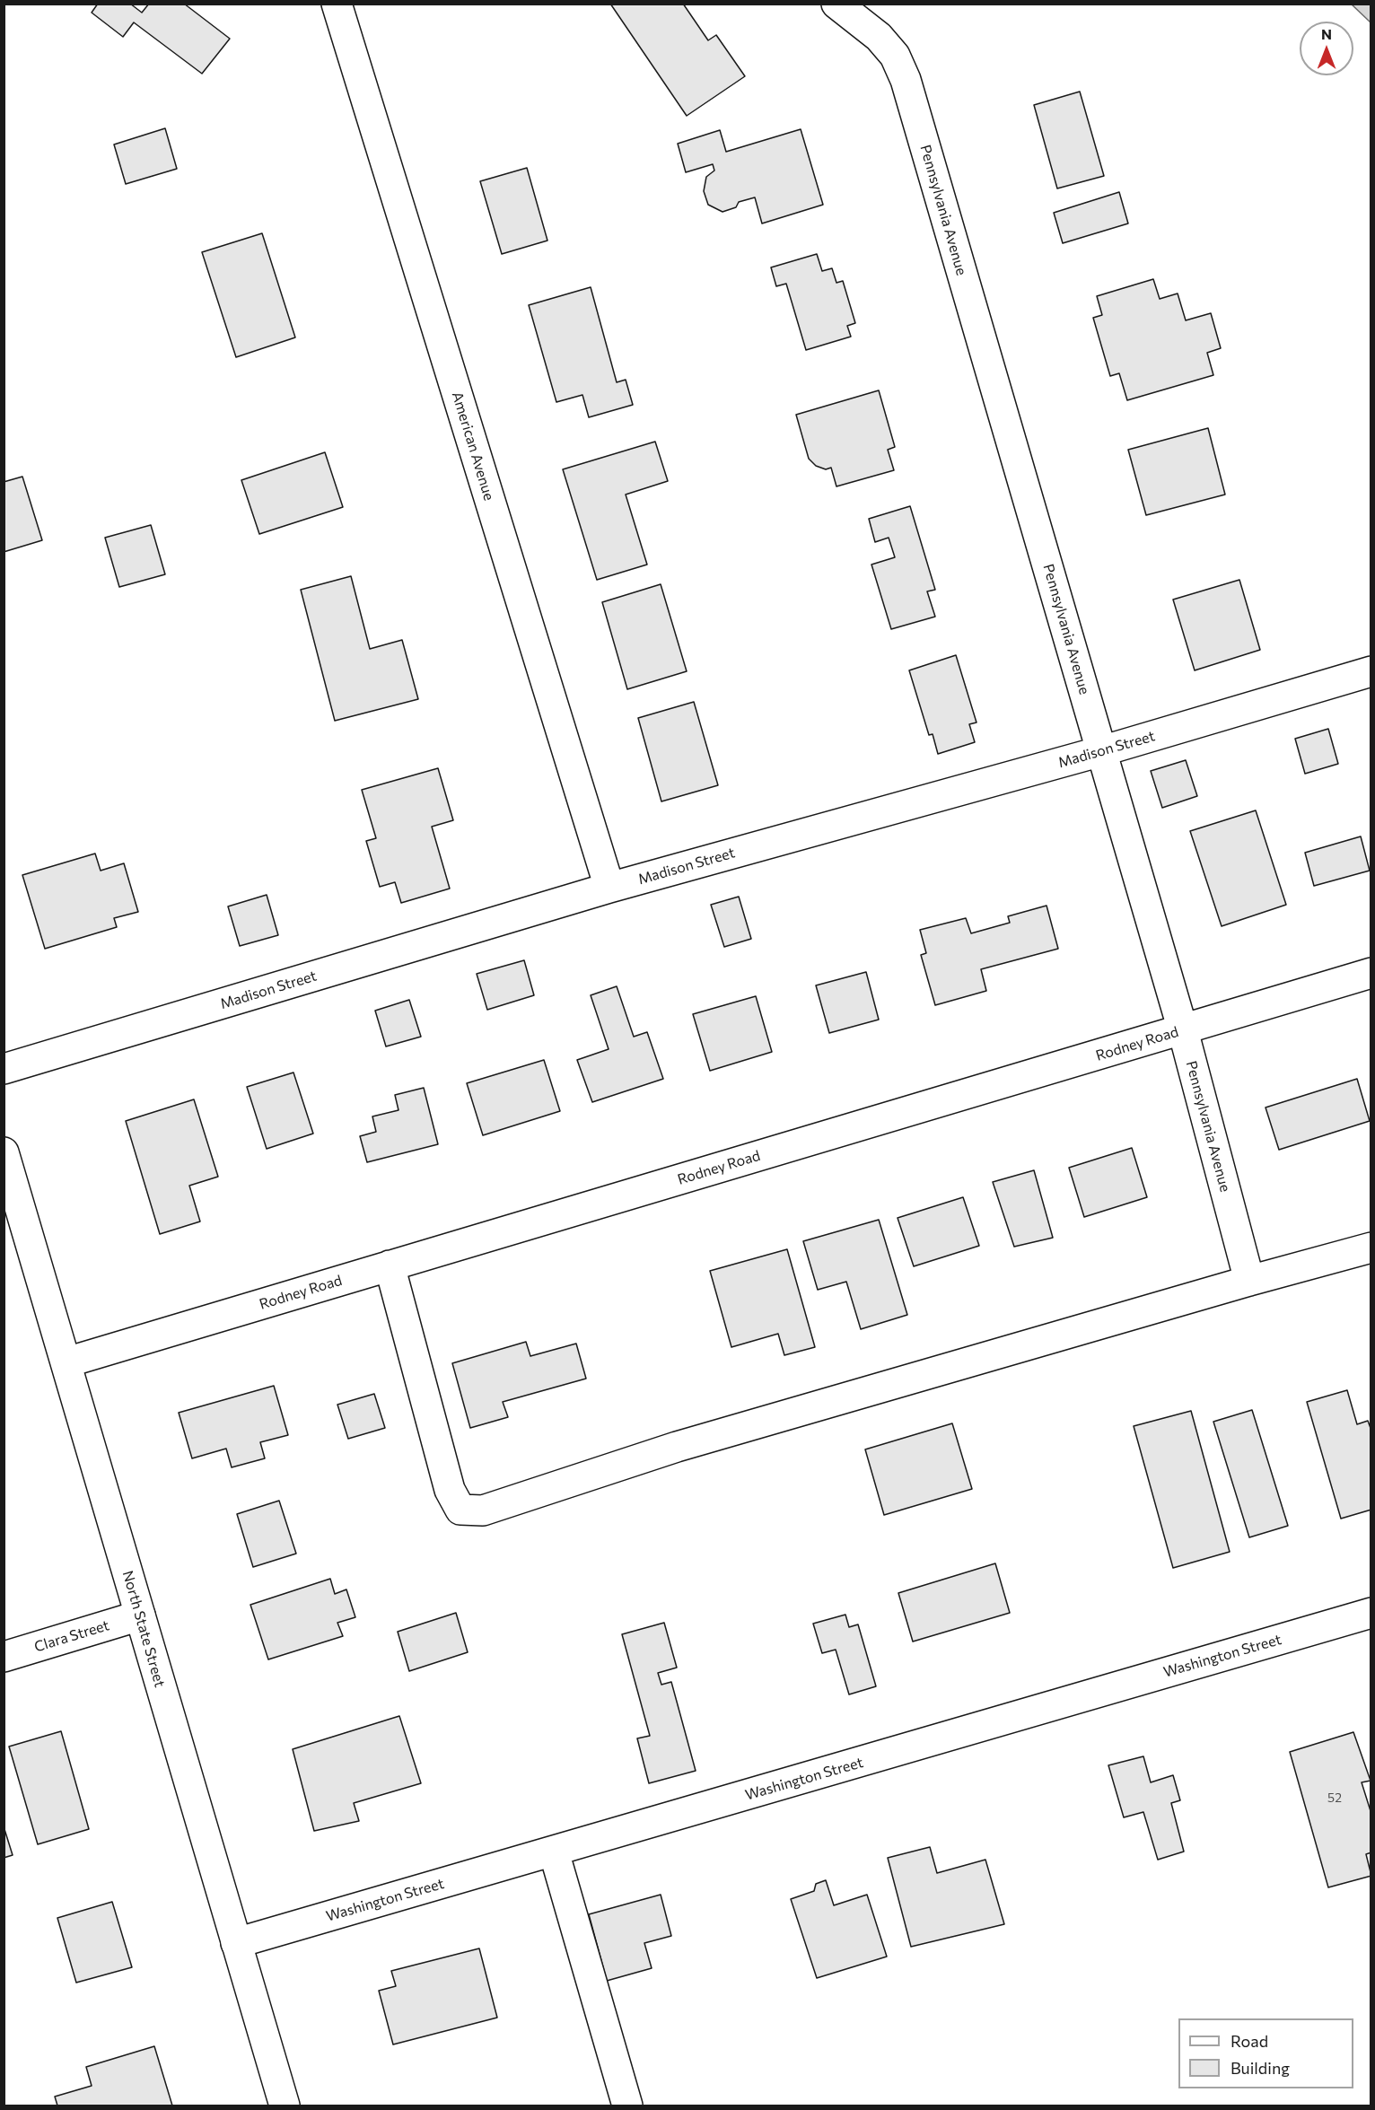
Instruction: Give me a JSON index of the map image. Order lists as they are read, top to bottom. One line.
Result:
{"streets":{"street":["Pennsylvania Avenue","American Avenue","Madison Street","Rodney Road","North State Street","Clara Street","Washington Street"]},"crossings":[["Pennsylvania Avenue","Madison Street"],["Pennsylvania Avenue","Rodney Road"],["American Avenue","Madison Street"],["Rodney Road","North State Street"],["North State Street","Clara Street"],["North State Street","Washington Street"]],"house_numbers":["52"],"legend":["Road","Building"],"north":"top"}
